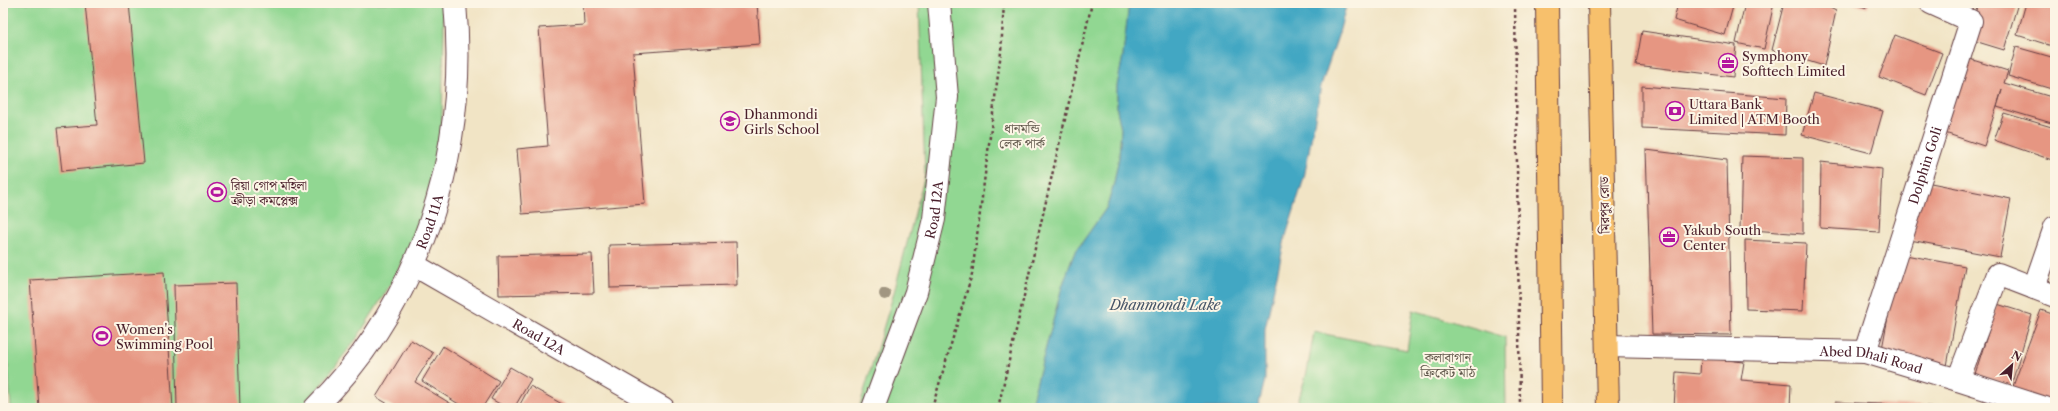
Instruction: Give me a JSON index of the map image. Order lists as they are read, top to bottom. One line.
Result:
{"streets":{"highway":["মিরপুর রোড"],"street":["Dolphin Goli","Road 12A","Road 11A","Abed Dhali Road"]},"crossings":[["Dolphin Goli","Abed Dhali Road"],["মিরপুর রোড","Abed Dhali Road"],["Road 12A","Road 11A"]],"water":["Dhanmondi Lake"],"parks":["ধানমন্ডি লেক পার্ক","কলাবাগান ক্রিকেট মাঠ"],"places":{"office":["Symphony Softtech Limited","Yakub South Center"],"bank":["Uttara Bank Limited | ATM Booth"],"school or university":["Dhanmondi Girls School"],"sports":["রিয়া গোপ মহিলা ক্রীড়া কমপ্লেক্স","Women's Swimming Pool"]},"north":"top right"}
